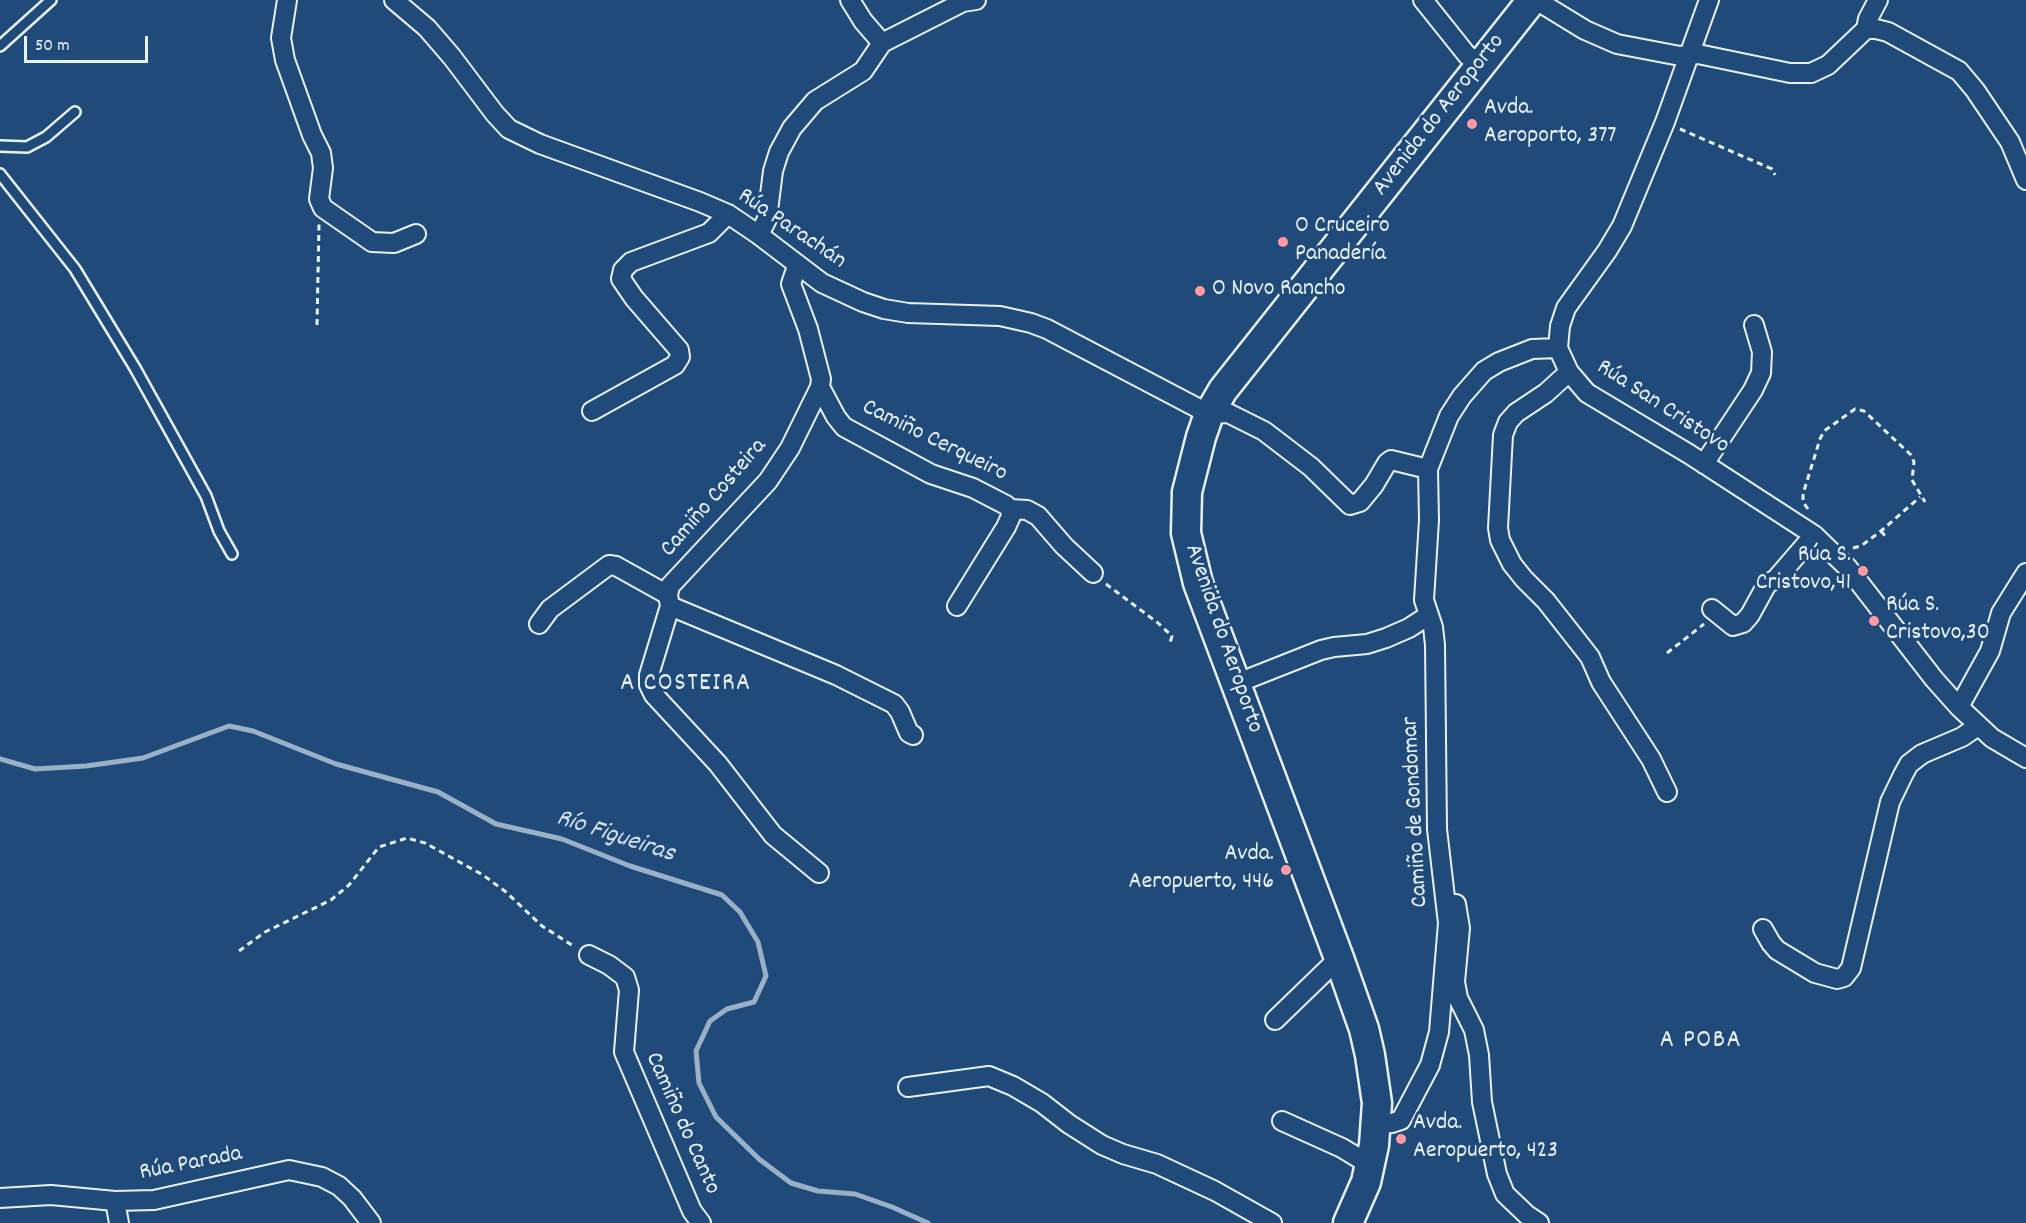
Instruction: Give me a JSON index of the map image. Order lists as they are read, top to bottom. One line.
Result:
{"streets":{"main road":["Avenida do Aeroporto"],"street":["Rúa Parachán","Rúa San Cristovo","Camiño Cerqueiro","Camiño Costeira","Camiño de Gondomar","Camiño do Canto","Rúa Parada"]},"crossings":[["Avenida do Aeroporto","Rúa Parachán"],["Avenida do Aeroporto","Camiño de Gondomar"],["Rúa San Cristovo","Camiño de Gondomar"],["Camiño Cerqueiro","Camiño Costeira"]],"districts":["A COSTEIRA","A POBA"],"water":["Río Figueiras"],"places":["Avda. Aeroporto, 377","O Cruceiro Panadería","O Novo Rancho","Rúa S. Cristovo,41","Rúa S. Cristovo,30","Avda. Aeropuerto, 446","Avda. Aeropuerto, 423"],"scale_bar":"50 m"}
